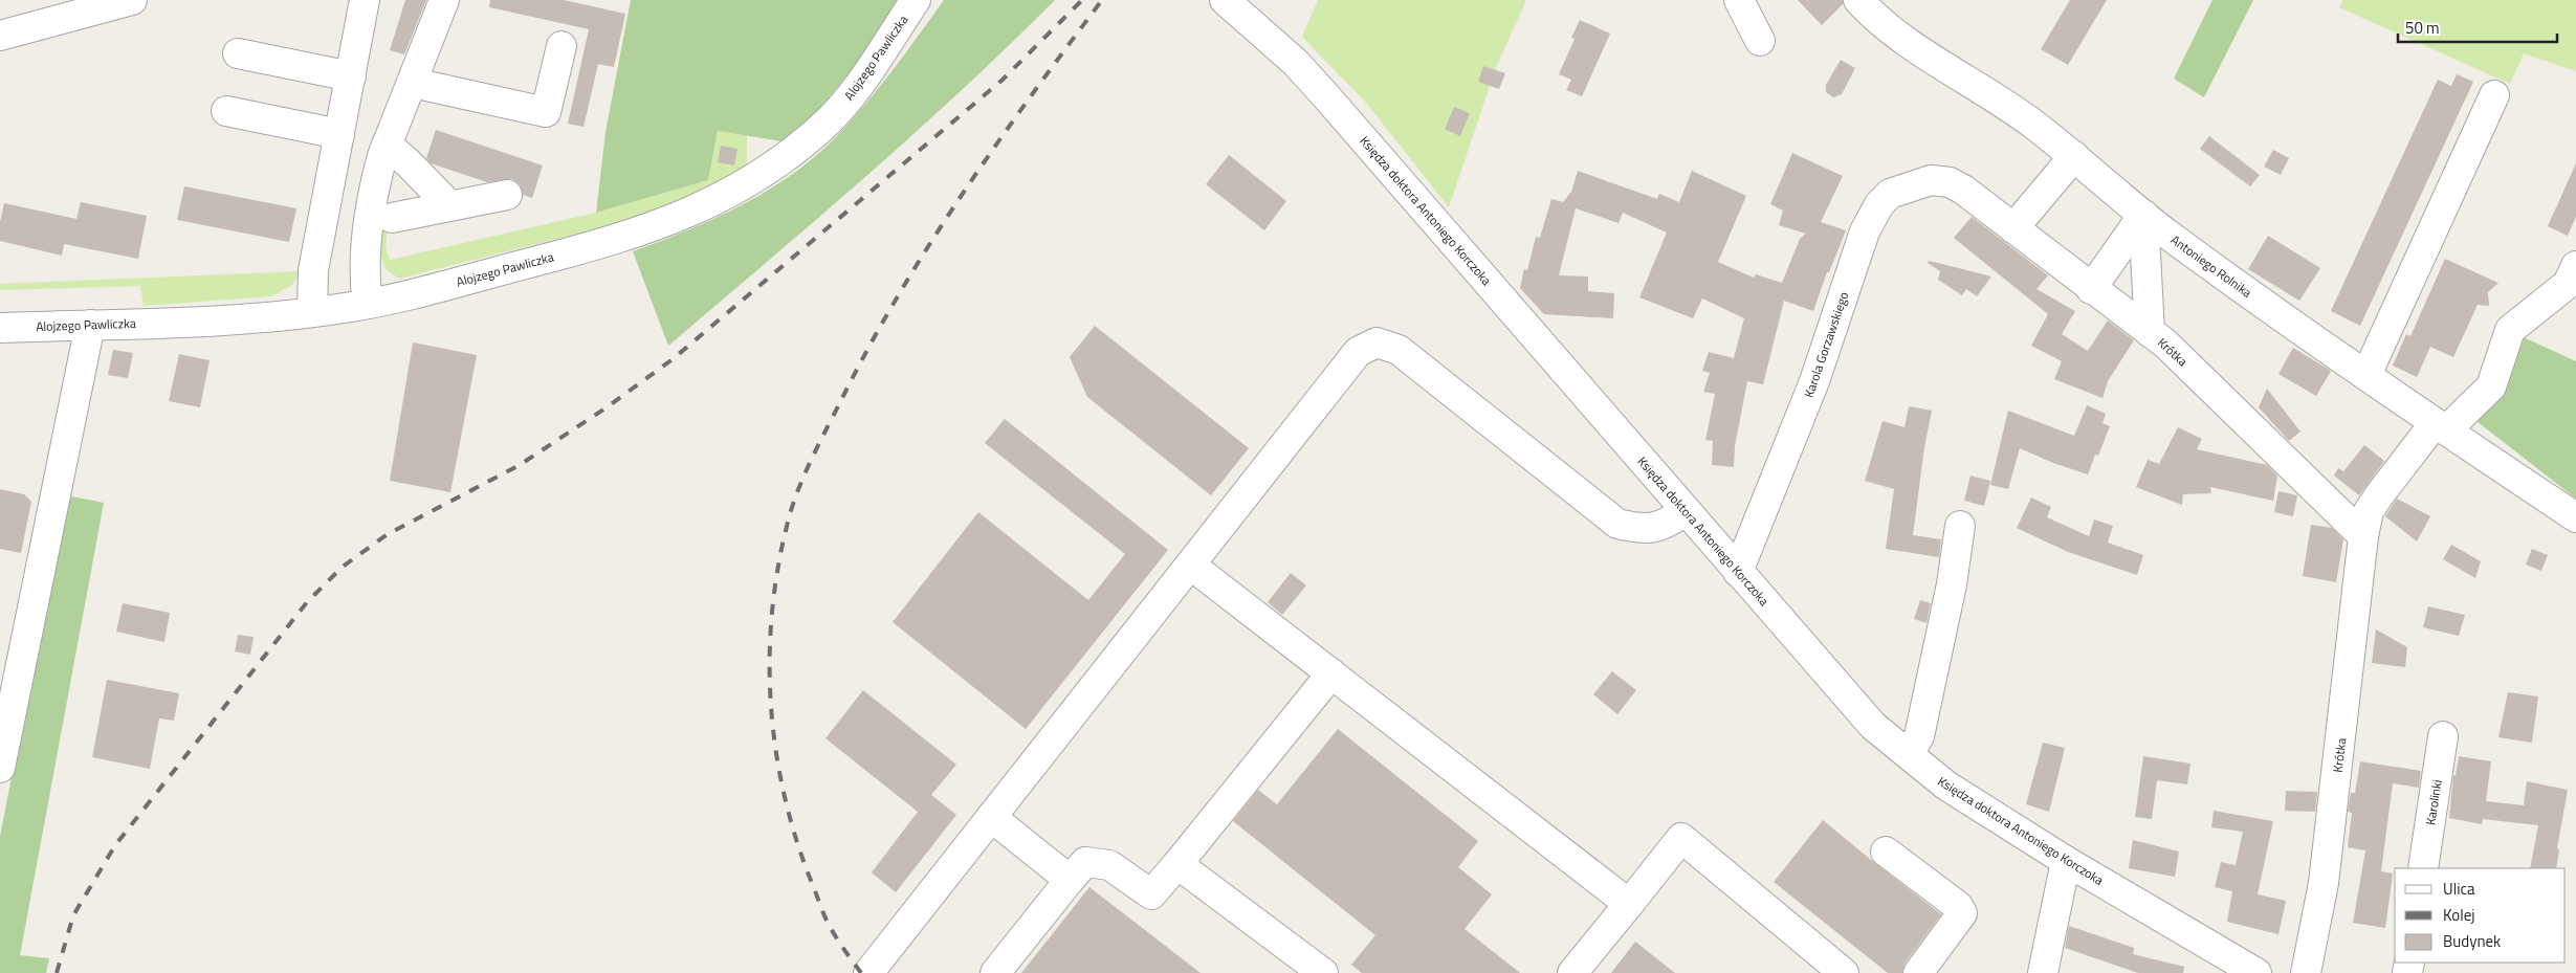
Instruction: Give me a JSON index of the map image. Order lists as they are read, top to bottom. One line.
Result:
{"streets":{"street":["Alojzego Pawliczka","Księdza doktora Antoniego Korczoka","Antoniego Rolnika","Karola Gorzawskiego","Krótka","Karolinki"]},"crossings":[["Księdza doktora Antoniego Korczoka","Karola Gorzawskiego"],["Antoniego Rolnika","Krótka"],["Karola Gorzawskiego","Krótka"]],"legend":["Ulica","Kolej","Budynek"],"scale_bar":"50 m"}
